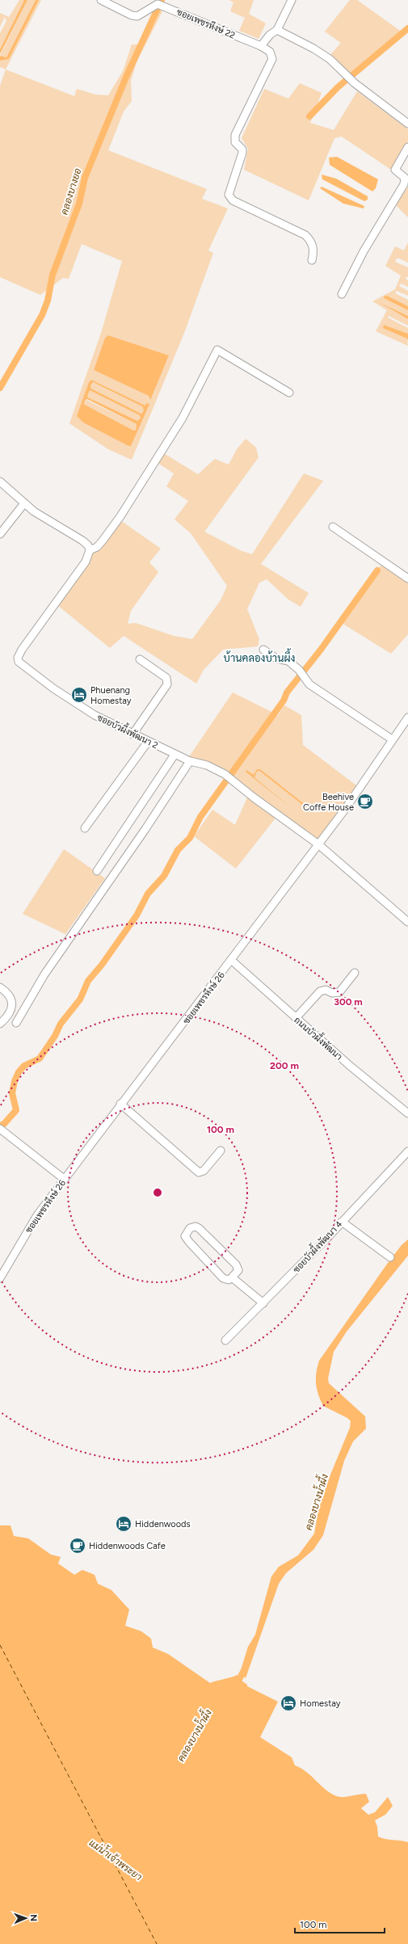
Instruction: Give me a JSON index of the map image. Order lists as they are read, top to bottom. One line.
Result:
{"streets":{"street":["ซอยเพชรหึงษ์ 22","ซอยบัวผึ้งพัฒนา 2","ซอยเพชรหึงษ์ 26","ถนนบัวผึ้งพัฒนา","ซอยบัวผึ้งพัฒนา 4"]},"crossings":[["ซอยบัวผึ้งพัฒนา 2","ซอยเพชรหึงษ์ 26"],["ซอยเพชรหึงษ์ 26","ถนนบัวผึ้งพัฒนา"]],"districts":["บ้านคลองบ้านผึ้ง"],"water":["คลองบางยอ","คลองบางน้ำผึ้ง","แม่น้ำเจ้าพระยา"],"places":{"hotel":["Phuenang Homestay","Hiddenwoods","Homestay"],"cafe":["Beehive Coffe House","Hiddenwoods Cafe"]},"scale_bar":"100 m","north":"right","rings":["300 m","200 m","100 m"]}
